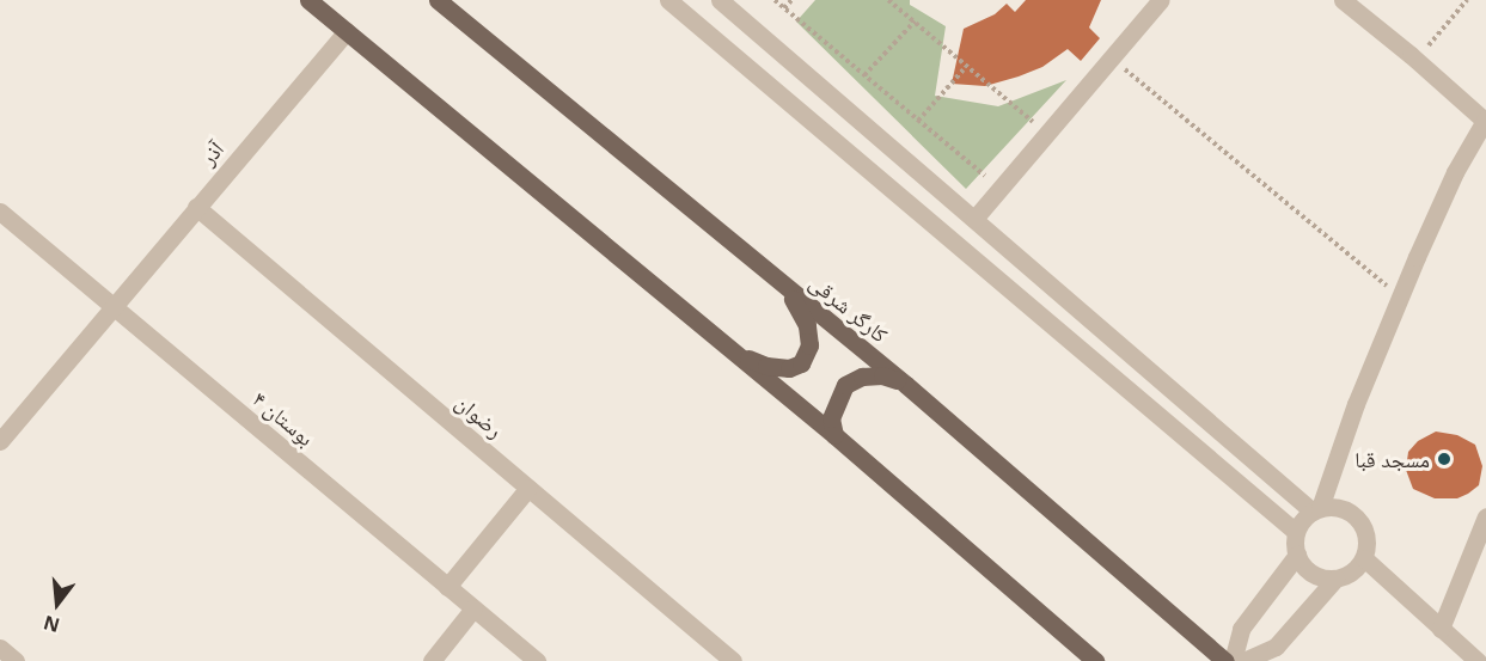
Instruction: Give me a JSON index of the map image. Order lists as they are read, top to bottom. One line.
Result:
{"streets":{"main road":["کارگر شرقی"],"street":["آذر","رضوان","بوستان ۴"]},"crossings":[["آذر","رضوان"],["آذر","بوستان ۴"]],"places":["مسجد قبا"],"north":"bottom"}
